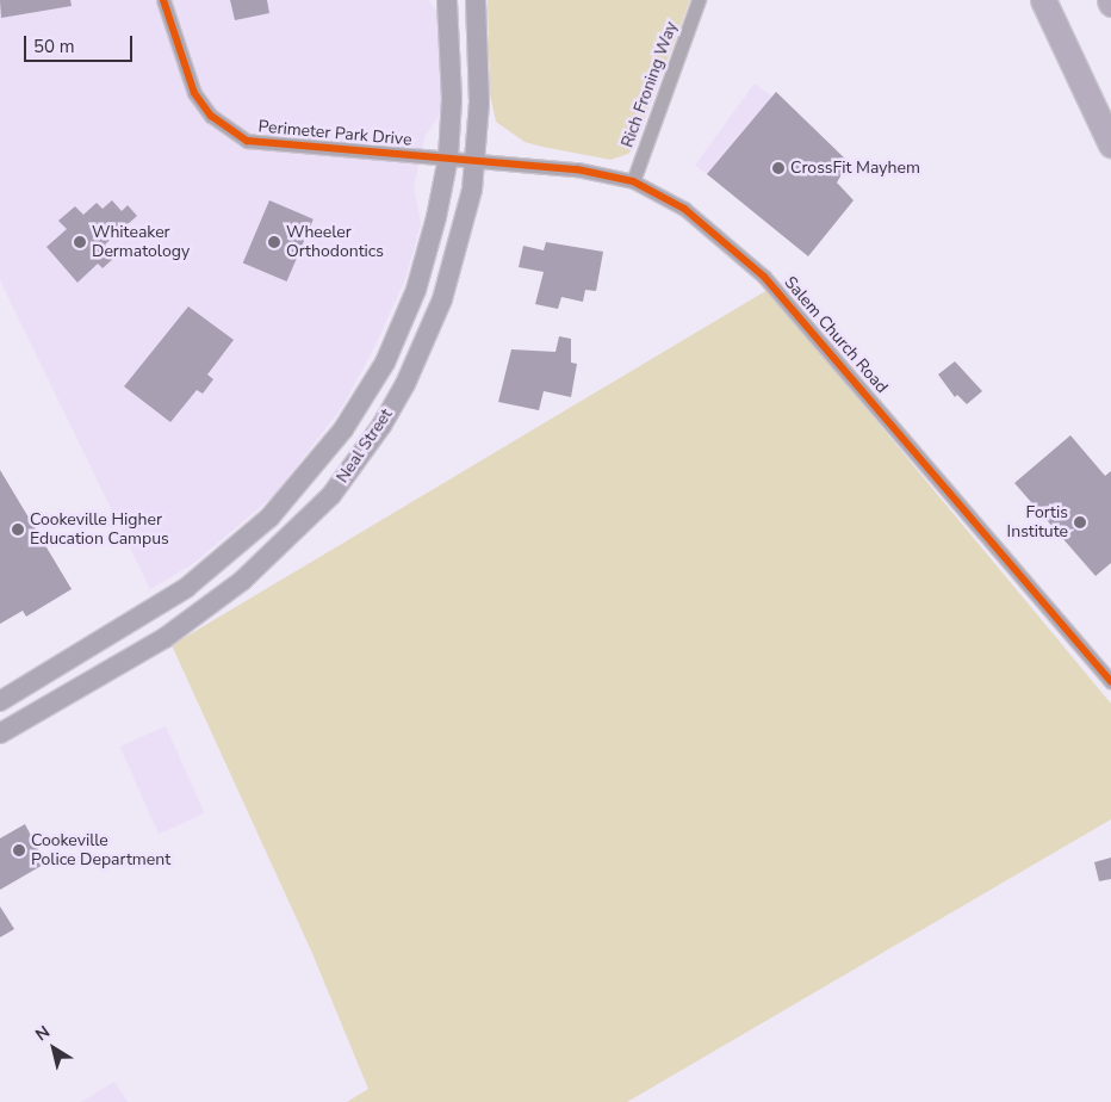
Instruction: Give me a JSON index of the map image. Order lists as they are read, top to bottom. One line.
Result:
{"streets":{"main road":["Neal Street"],"street":["Rich Froning Way","Perimeter Park Drive","Salem Church Road"]},"crossings":[["Rich Froning Way","Salem Church Road"],["Perimeter Park Drive","Salem Church Road"],["Perimeter Park Drive","Neal Street"],["Salem Church Road","Neal Street"]],"places":["CrossFit Mayhem","Whiteaker Dermatology","Wheeler Orthodontics","Fortis Institute","Cookeville Higher Education Campus","Cookeville Police Department"],"scale_bar":"50 m","north":"top left"}
